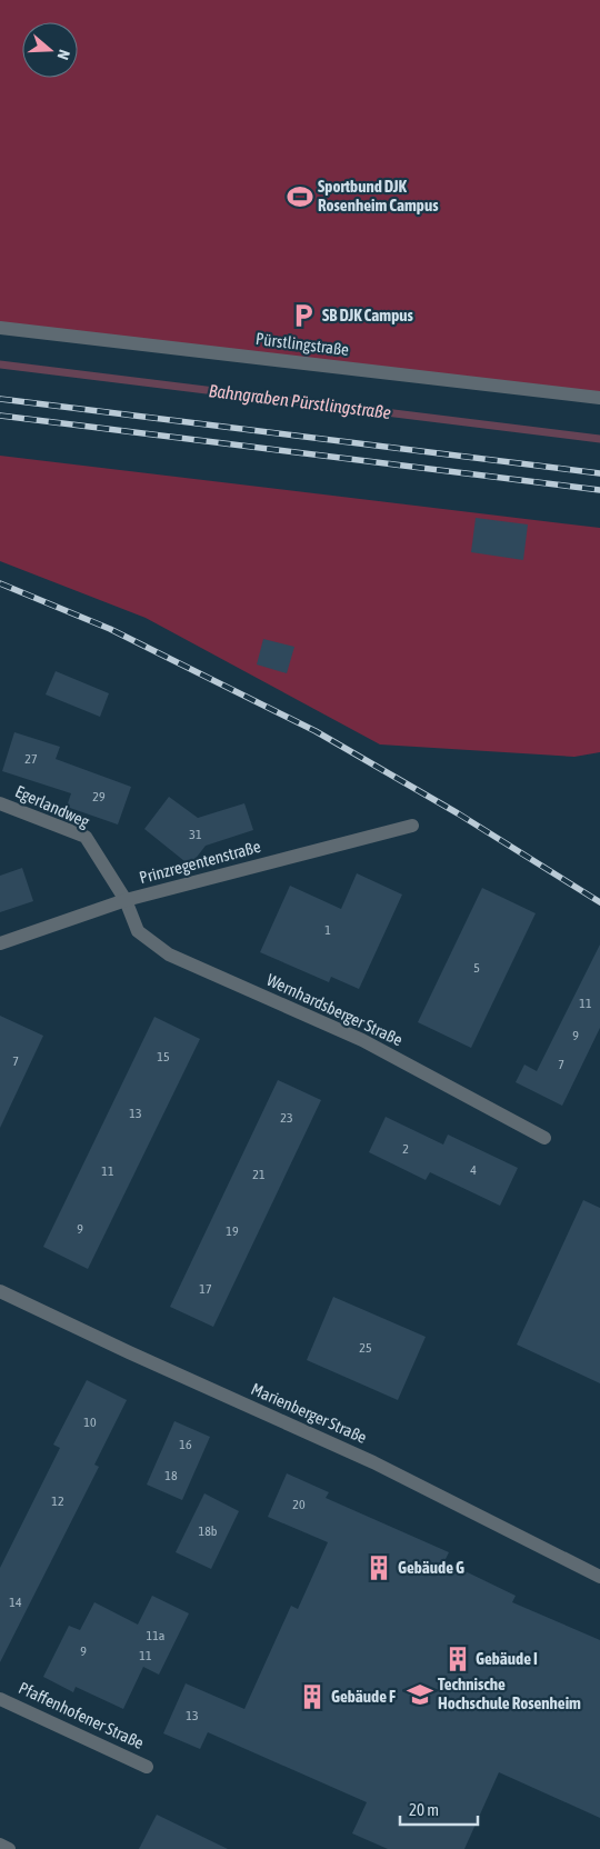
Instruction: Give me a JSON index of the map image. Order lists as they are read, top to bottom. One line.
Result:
{"streets":{"street":["Pürstlingstraße","Egerlandweg","Prinzregentenstraße","Wernhardsberger Straße","Marienberger Straße","Pfaffenhofener Straße"]},"crossings":[["Egerlandweg","Prinzregentenstraße"],["Egerlandweg","Wernhardsberger Straße"],["Prinzregentenstraße","Wernhardsberger Straße"]],"water":["Bahngraben Pürstlingstraße"],"places":{"sports":["Sportbund DJK Rosenheim Campus"],"parking":["SB DJK Campus"],"building":["Gebäude G","Gebäude I","Gebäude F"],"school or university":["Technische Hochschule Rosenheim"]},"house_numbers":["27","29","31","1","5","11","9","15","7","7","13","23","2","4","11","21","9","19","17","25","10","16","18","12","20","18b","14","11a","9","11","13"],"scale_bar":"20 m","north":"right"}
